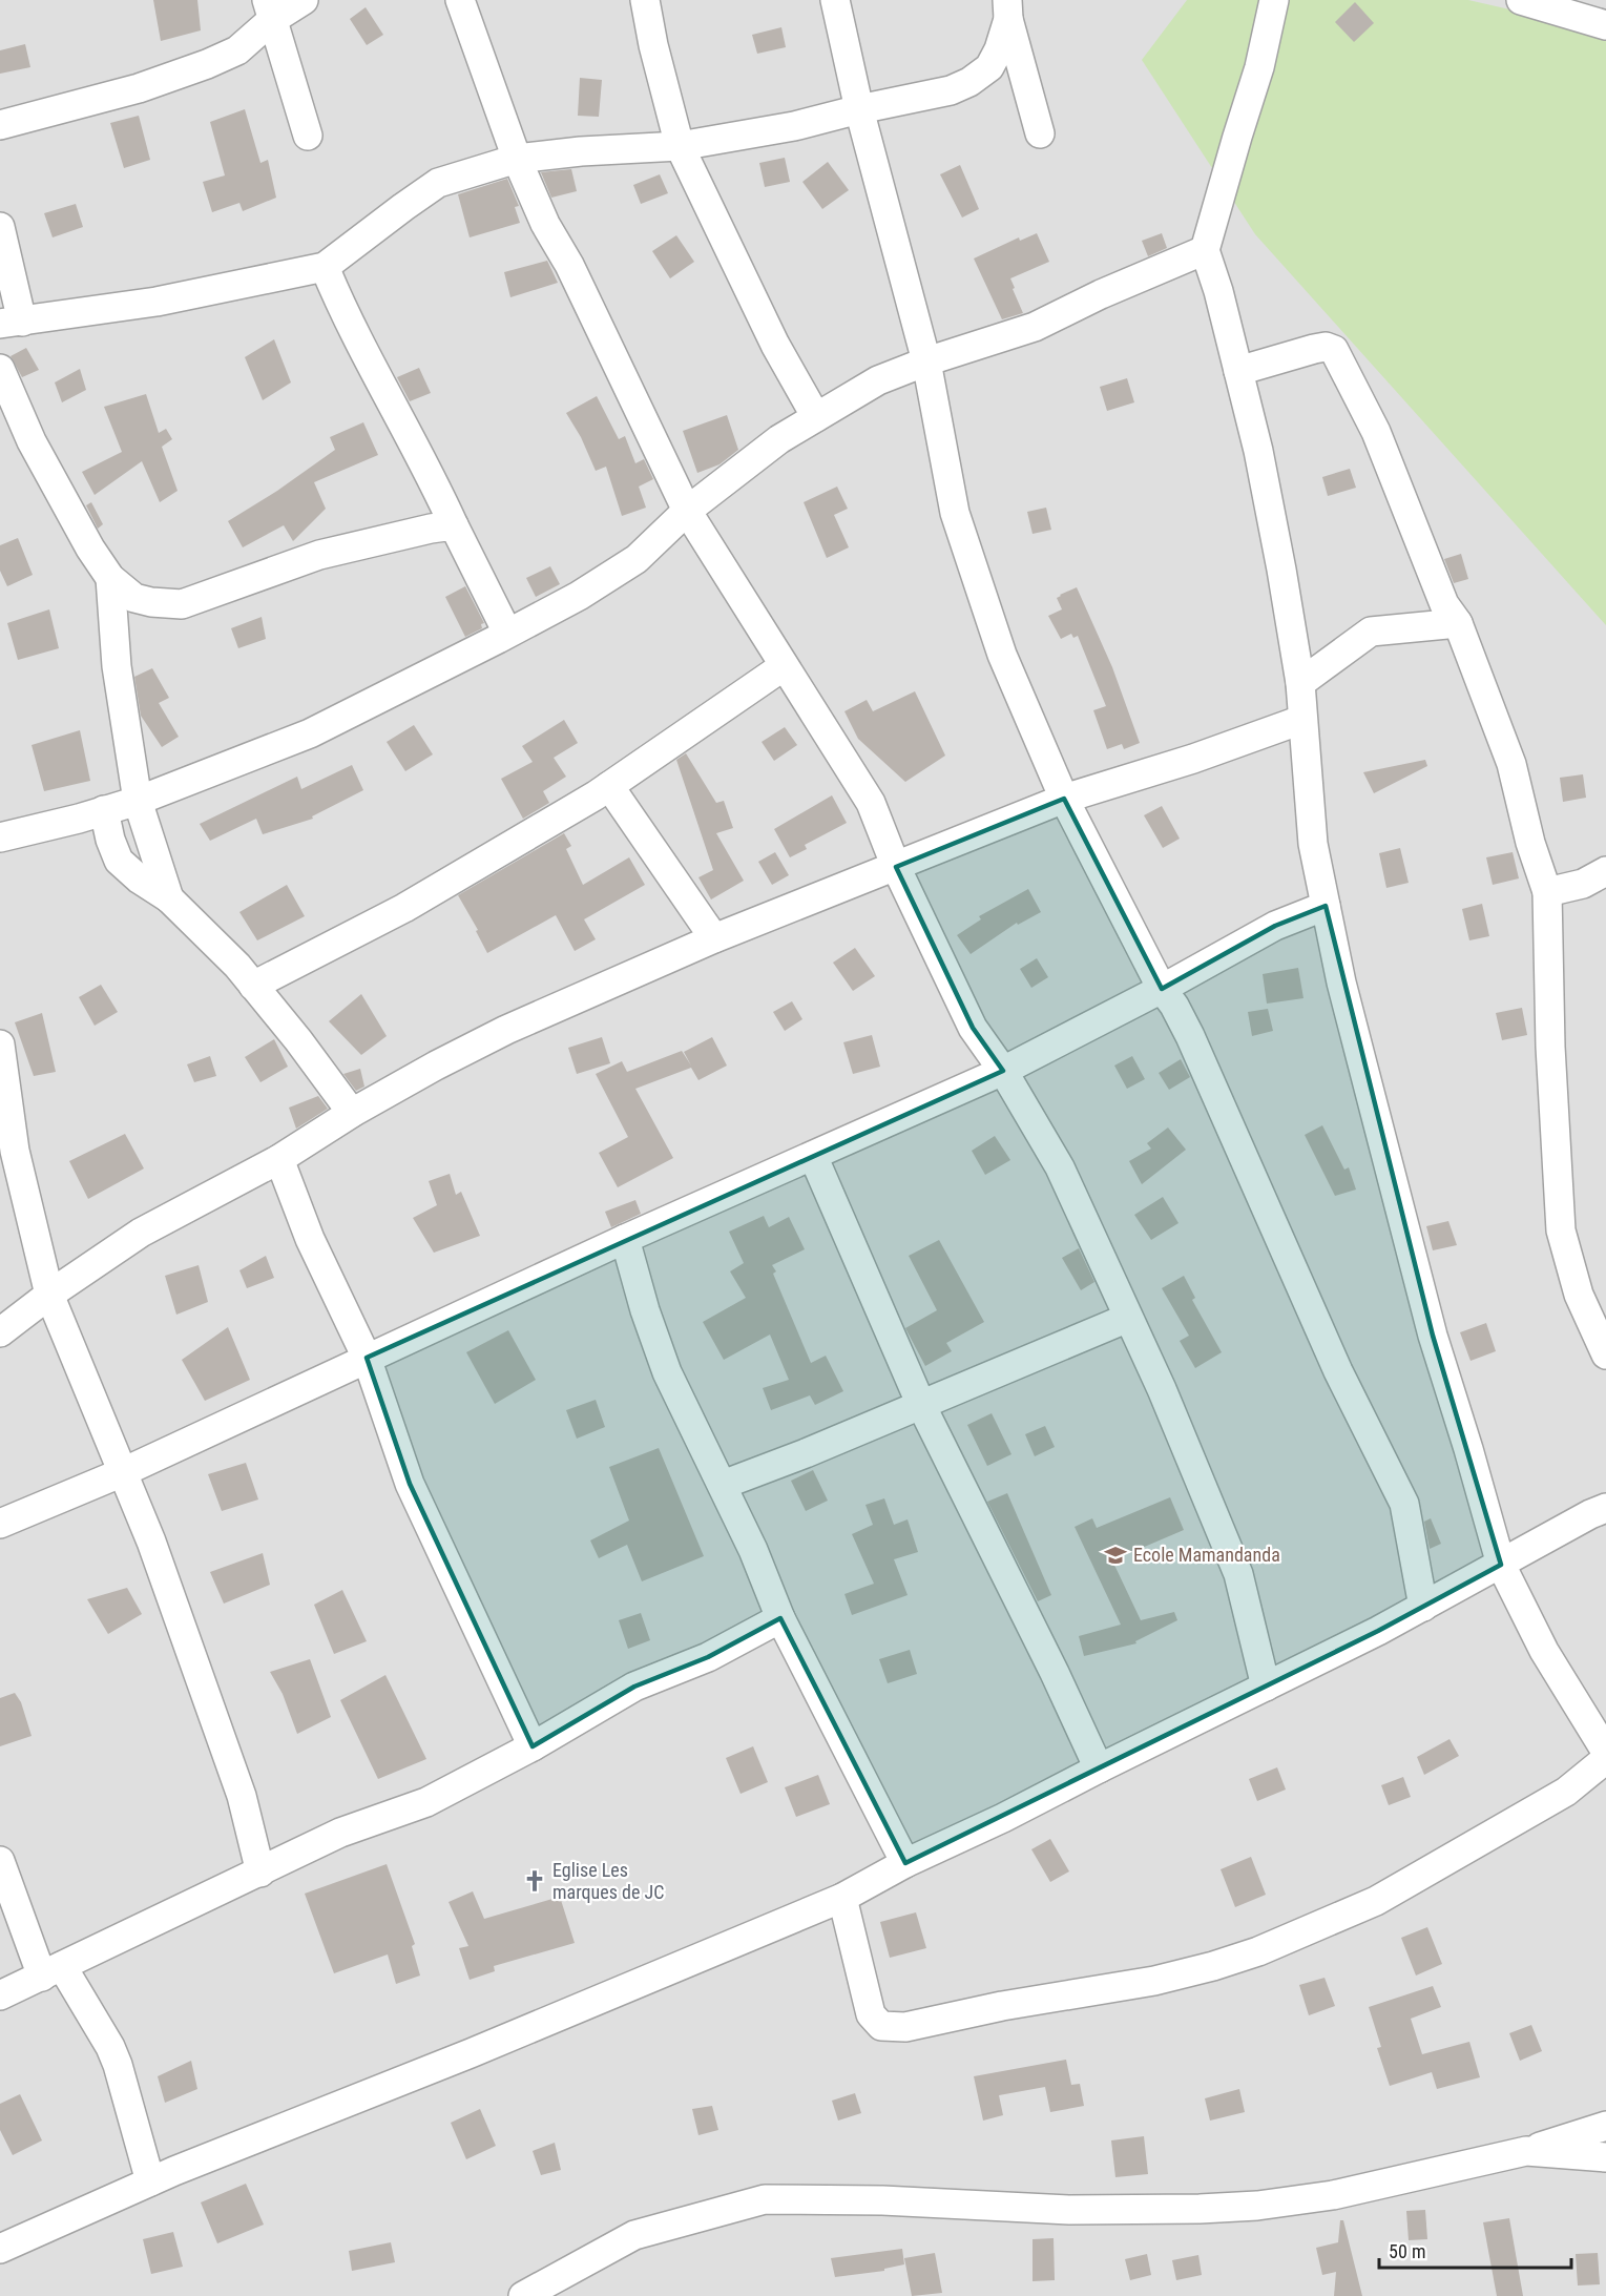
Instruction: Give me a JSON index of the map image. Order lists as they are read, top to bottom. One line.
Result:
{"places":{"school or university":["Ecole Mamandanda"],"church":["Eglise Les marques de JC"]},"scale_bar":"50 m"}
